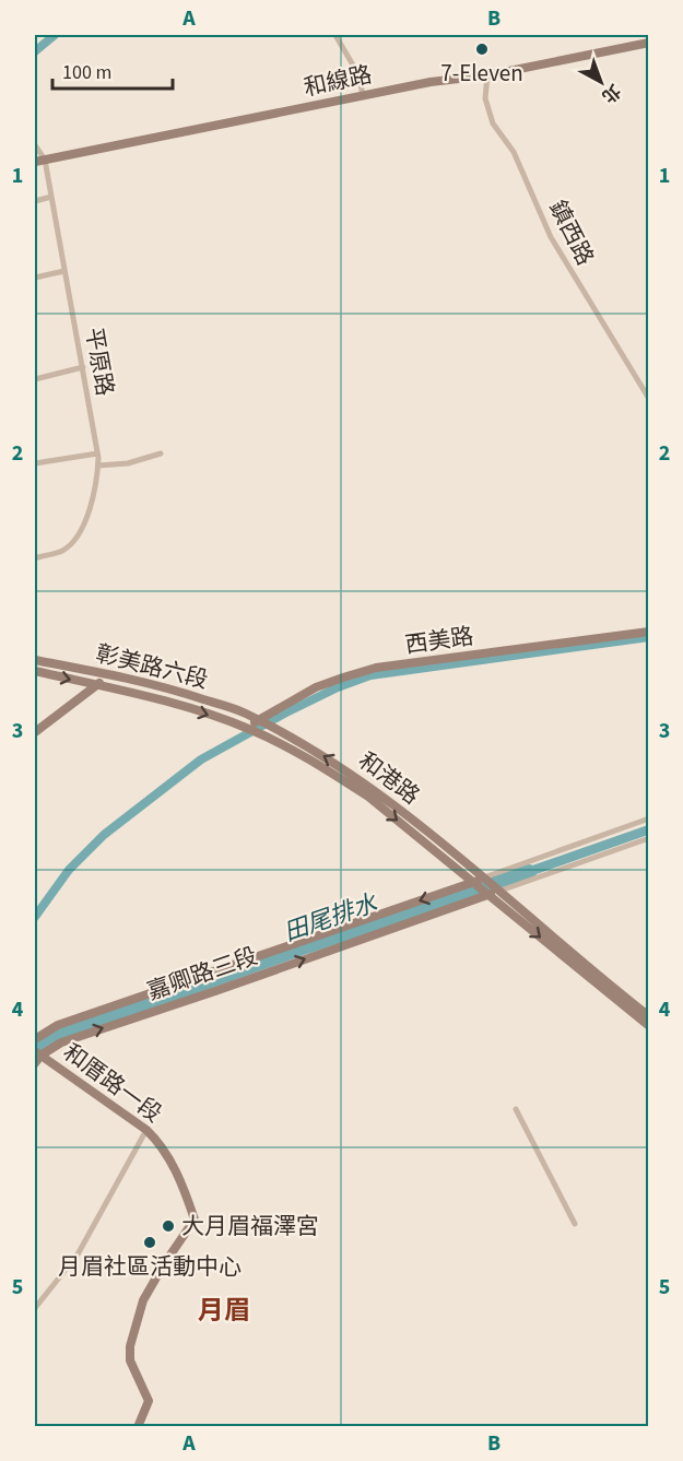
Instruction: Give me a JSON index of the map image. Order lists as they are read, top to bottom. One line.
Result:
{"streets":{"main road":["和線路","西美路","彰美路六段","和港路","嘉卿路三段","和厝路一段"],"street":["鎮西路","平原路"]},"crossings":[["和線路","鎮西路"],["和線路","平原路"],["西美路","彰美路六段"],["西美路","和港路"],["彰美路六段","和港路"],["和港路","嘉卿路三段"],["嘉卿路三段","和厝路一段"]],"districts":["月眉"],"water":["田尾排水"],"places":["7-Eleven","大月眉福澤宮","月眉社區活動中心"],"scale_bar":"100 m","north":"bottom right","grid":{"columns":["A","B"],"rows":["1","2","3","4","5"]}}
